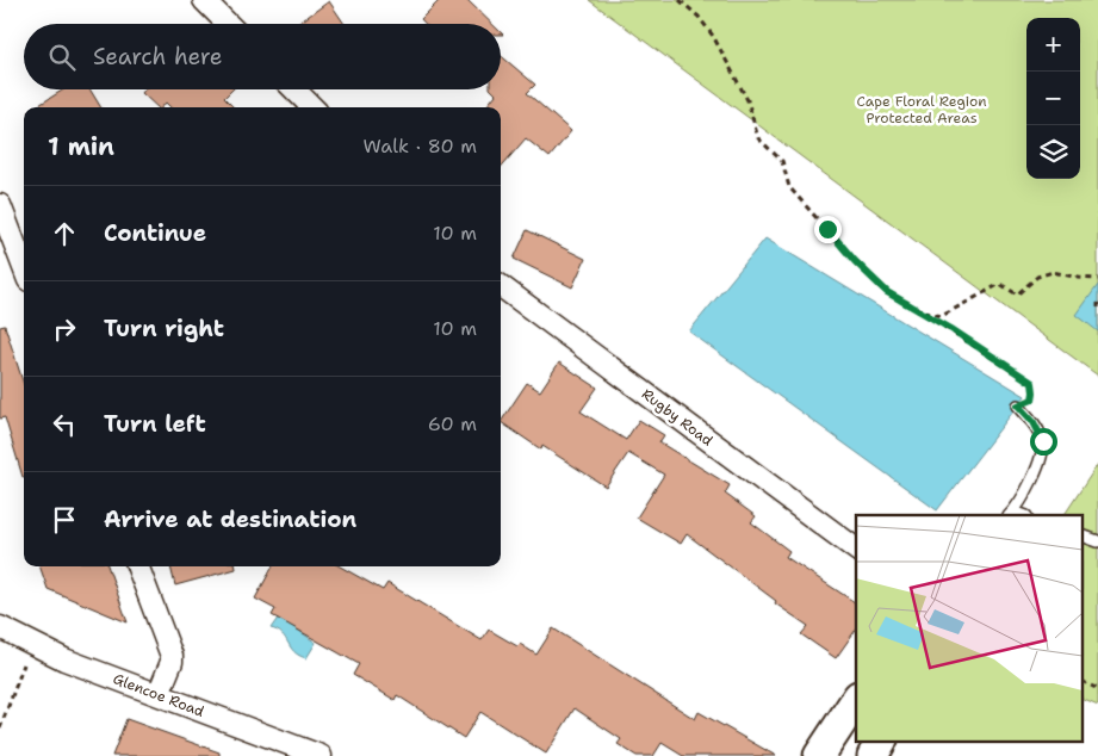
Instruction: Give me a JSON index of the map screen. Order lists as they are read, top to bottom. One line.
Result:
{"streets":{"street":["Rugby Road","Glencoe Road"]},"parks":["Cape Floral Region Protected Areas"],"page":{"map_buttons":["+","−"],"search":"Search here","heading":["1 min","Walk · 80 m"],"list":[["Continue","10 m"],["Turn right","10 m"],["Turn left","60 m"],"Arrive at destination"]}}
